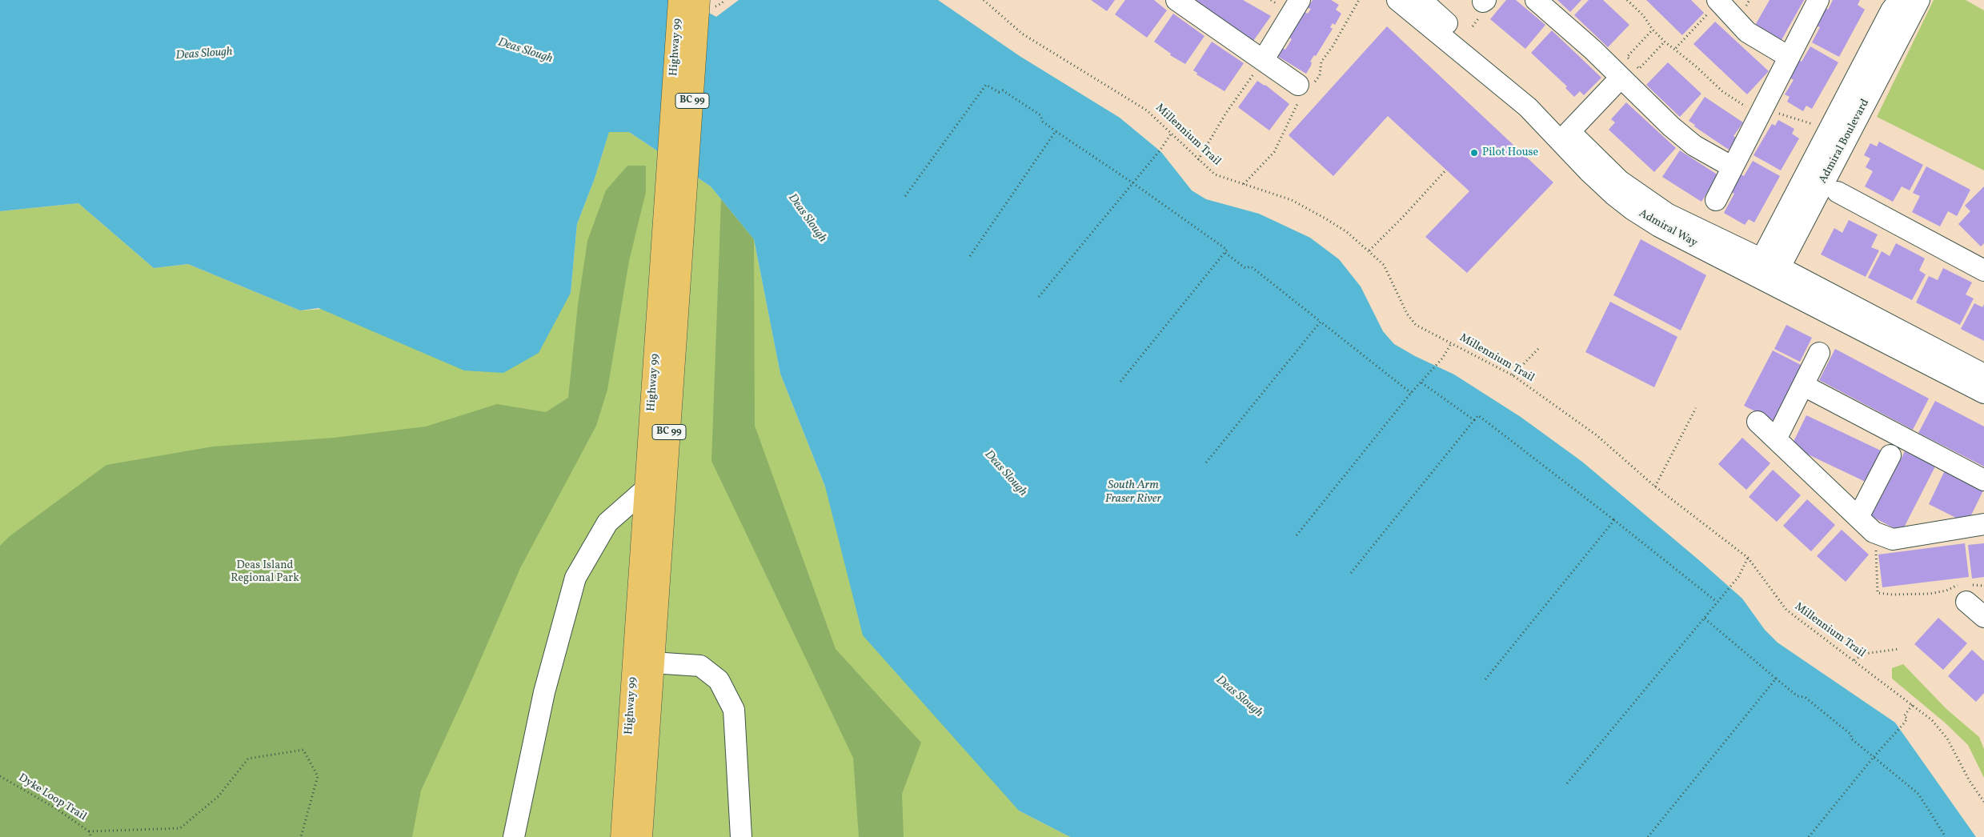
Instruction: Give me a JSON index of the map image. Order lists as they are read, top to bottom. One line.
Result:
{"streets":{"highway":["Highway 99","BC 99"],"street":["Admiral Boulevard","Admiral Way"],"path":["Millennium Trail","Dyke Loop Trail"]},"crossings":[["Highway 99","BC 99"],["Admiral Boulevard","Admiral Way"]],"water":["Deas Slough","South Arm Fraser River"],"parks":["Deas Island Regional Park"],"places":["Pilot House"]}
